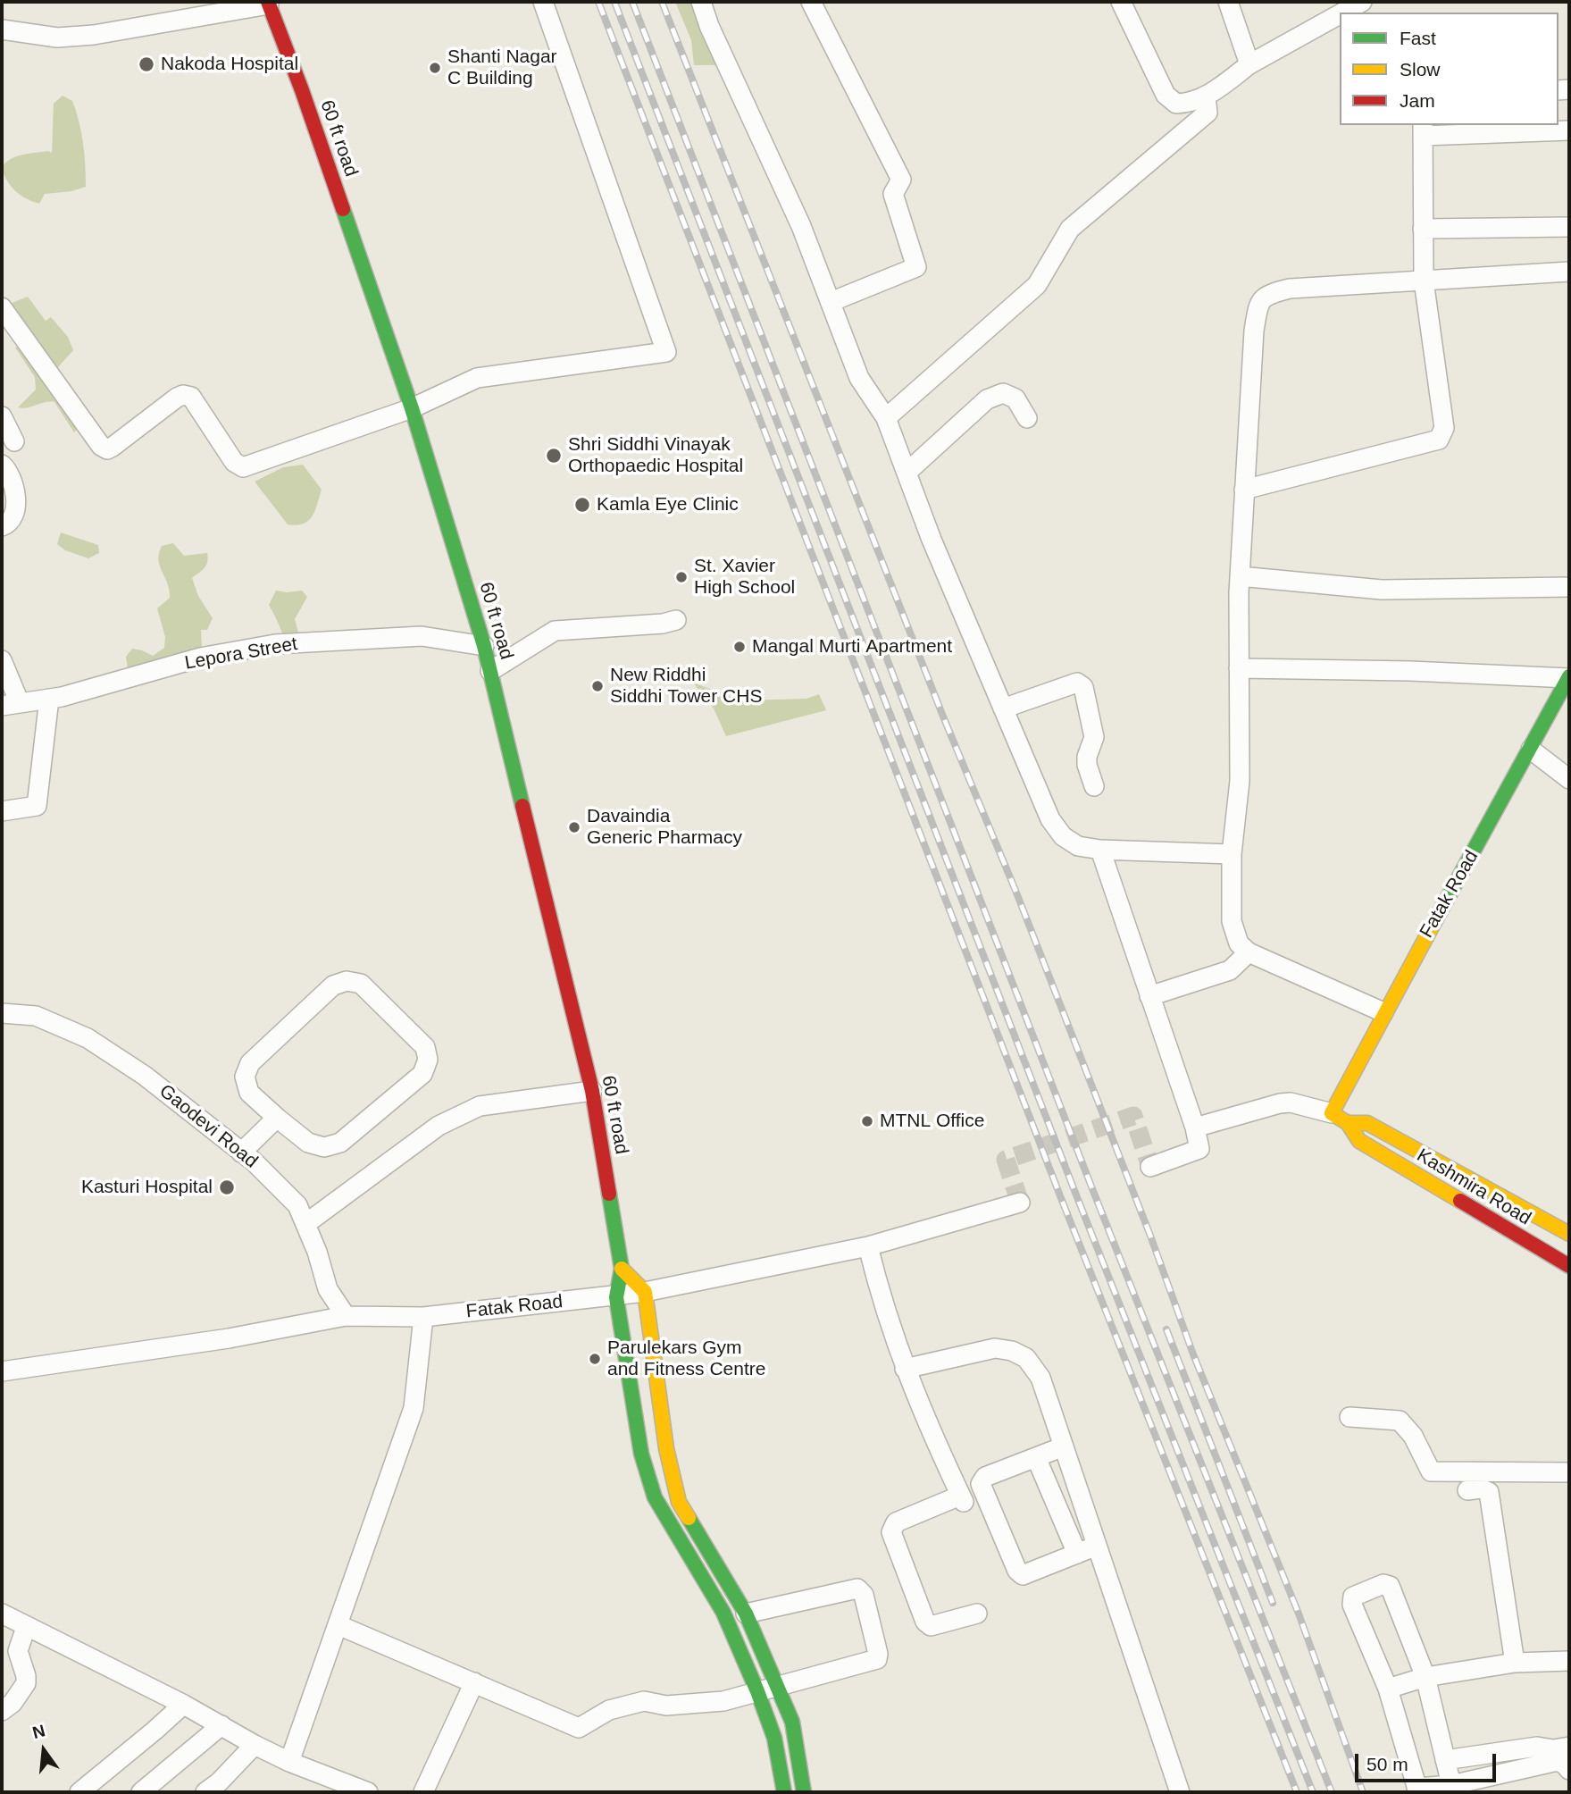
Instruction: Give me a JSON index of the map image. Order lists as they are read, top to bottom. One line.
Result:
{"streets":{"street":["60 ft road","Lepora Street","Fatak Road","Gaodevi Road","Kashmira Road"]},"crossings":[["60 ft road","Lepora Street"],["Fatak Road","Gaodevi Road"]],"places":["Nakoda Hospital","Shanti Nagar C Building","Shri Siddhi Vinayak Orthopaedic Hospital","Kamla Eye Clinic","St. Xavier High School","Mangal Murti Apartment","New Riddhi Siddhi Tower CHS","Davaindia Generic Pharmacy","MTNL Office","Kasturi Hospital","Parulekars Gym and Fitness Centre"],"legend":["Fast","Slow","Jam"],"scale_bar":"50 m","north":"top"}
